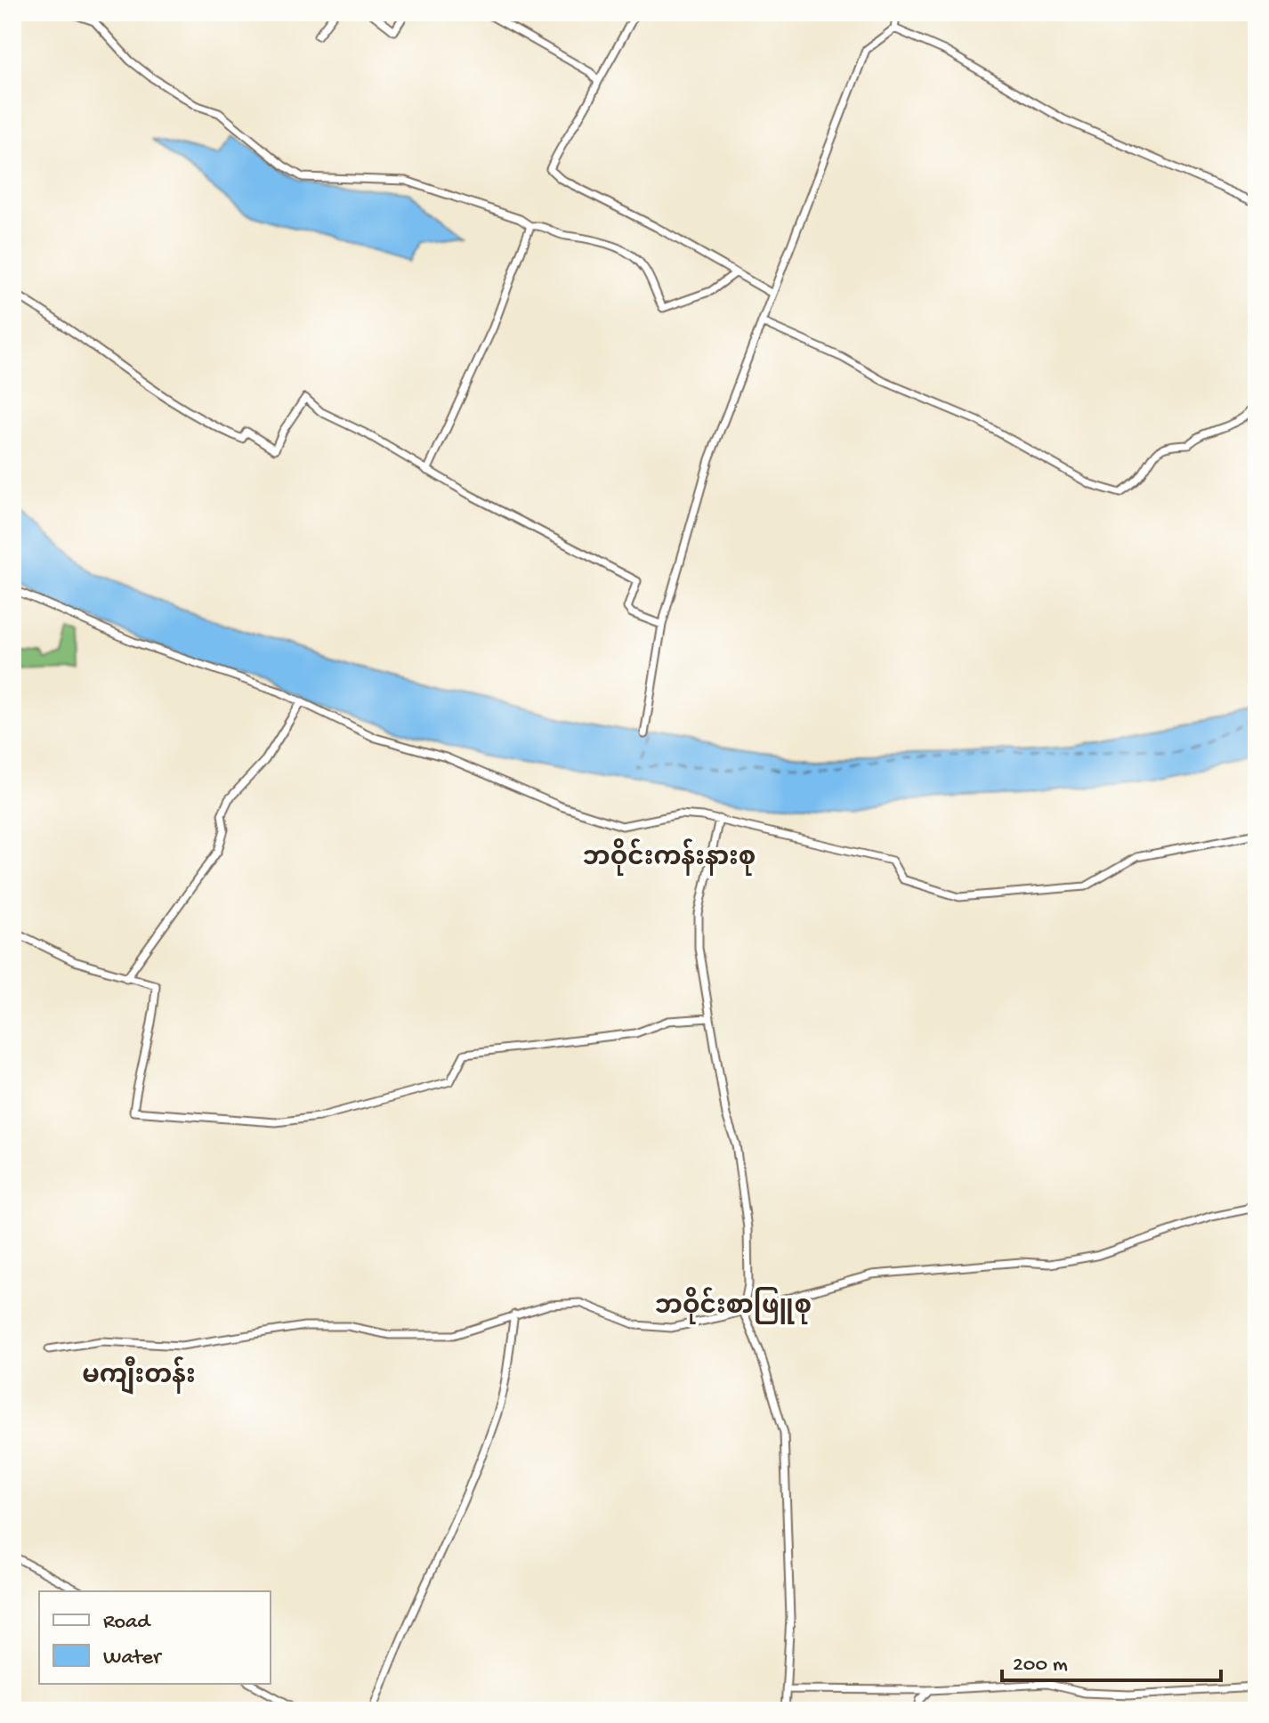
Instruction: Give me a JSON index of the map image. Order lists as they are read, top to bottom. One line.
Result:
{"districts":["ဘဝိုင်းကန်းနားစု","ဘဝိုင်းစာဖြူစု","မကျီးတန်း"],"legend":["Road","Water"],"scale_bar":"200 m"}
